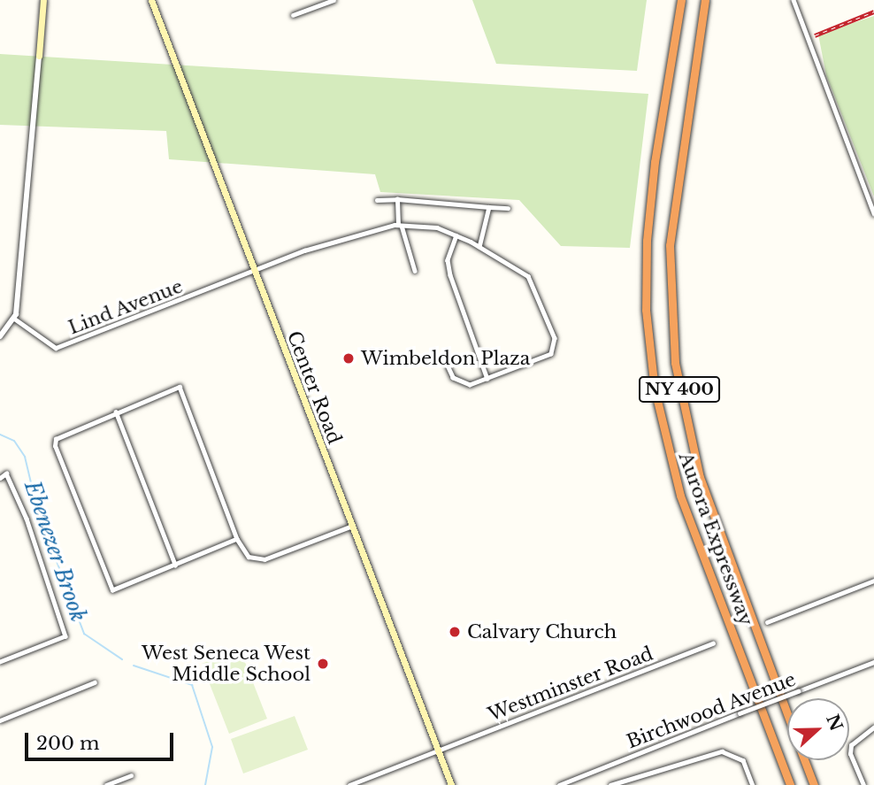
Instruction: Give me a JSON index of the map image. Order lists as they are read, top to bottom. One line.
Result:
{"streets":{"highway":["NY 400","Aurora Expressway"],"main road":["Center Road"],"street":["Lind Avenue","Westminster Road","Birchwood Avenue"]},"crossings":[["Lind Avenue","Center Road"],["Center Road","Westminster Road"]],"water":["Ebenezer Brook"],"places":["Wimbeldon Plaza","Calvary Church","West Seneca West Middle School"],"scale_bar":"200 m","north":"right"}
